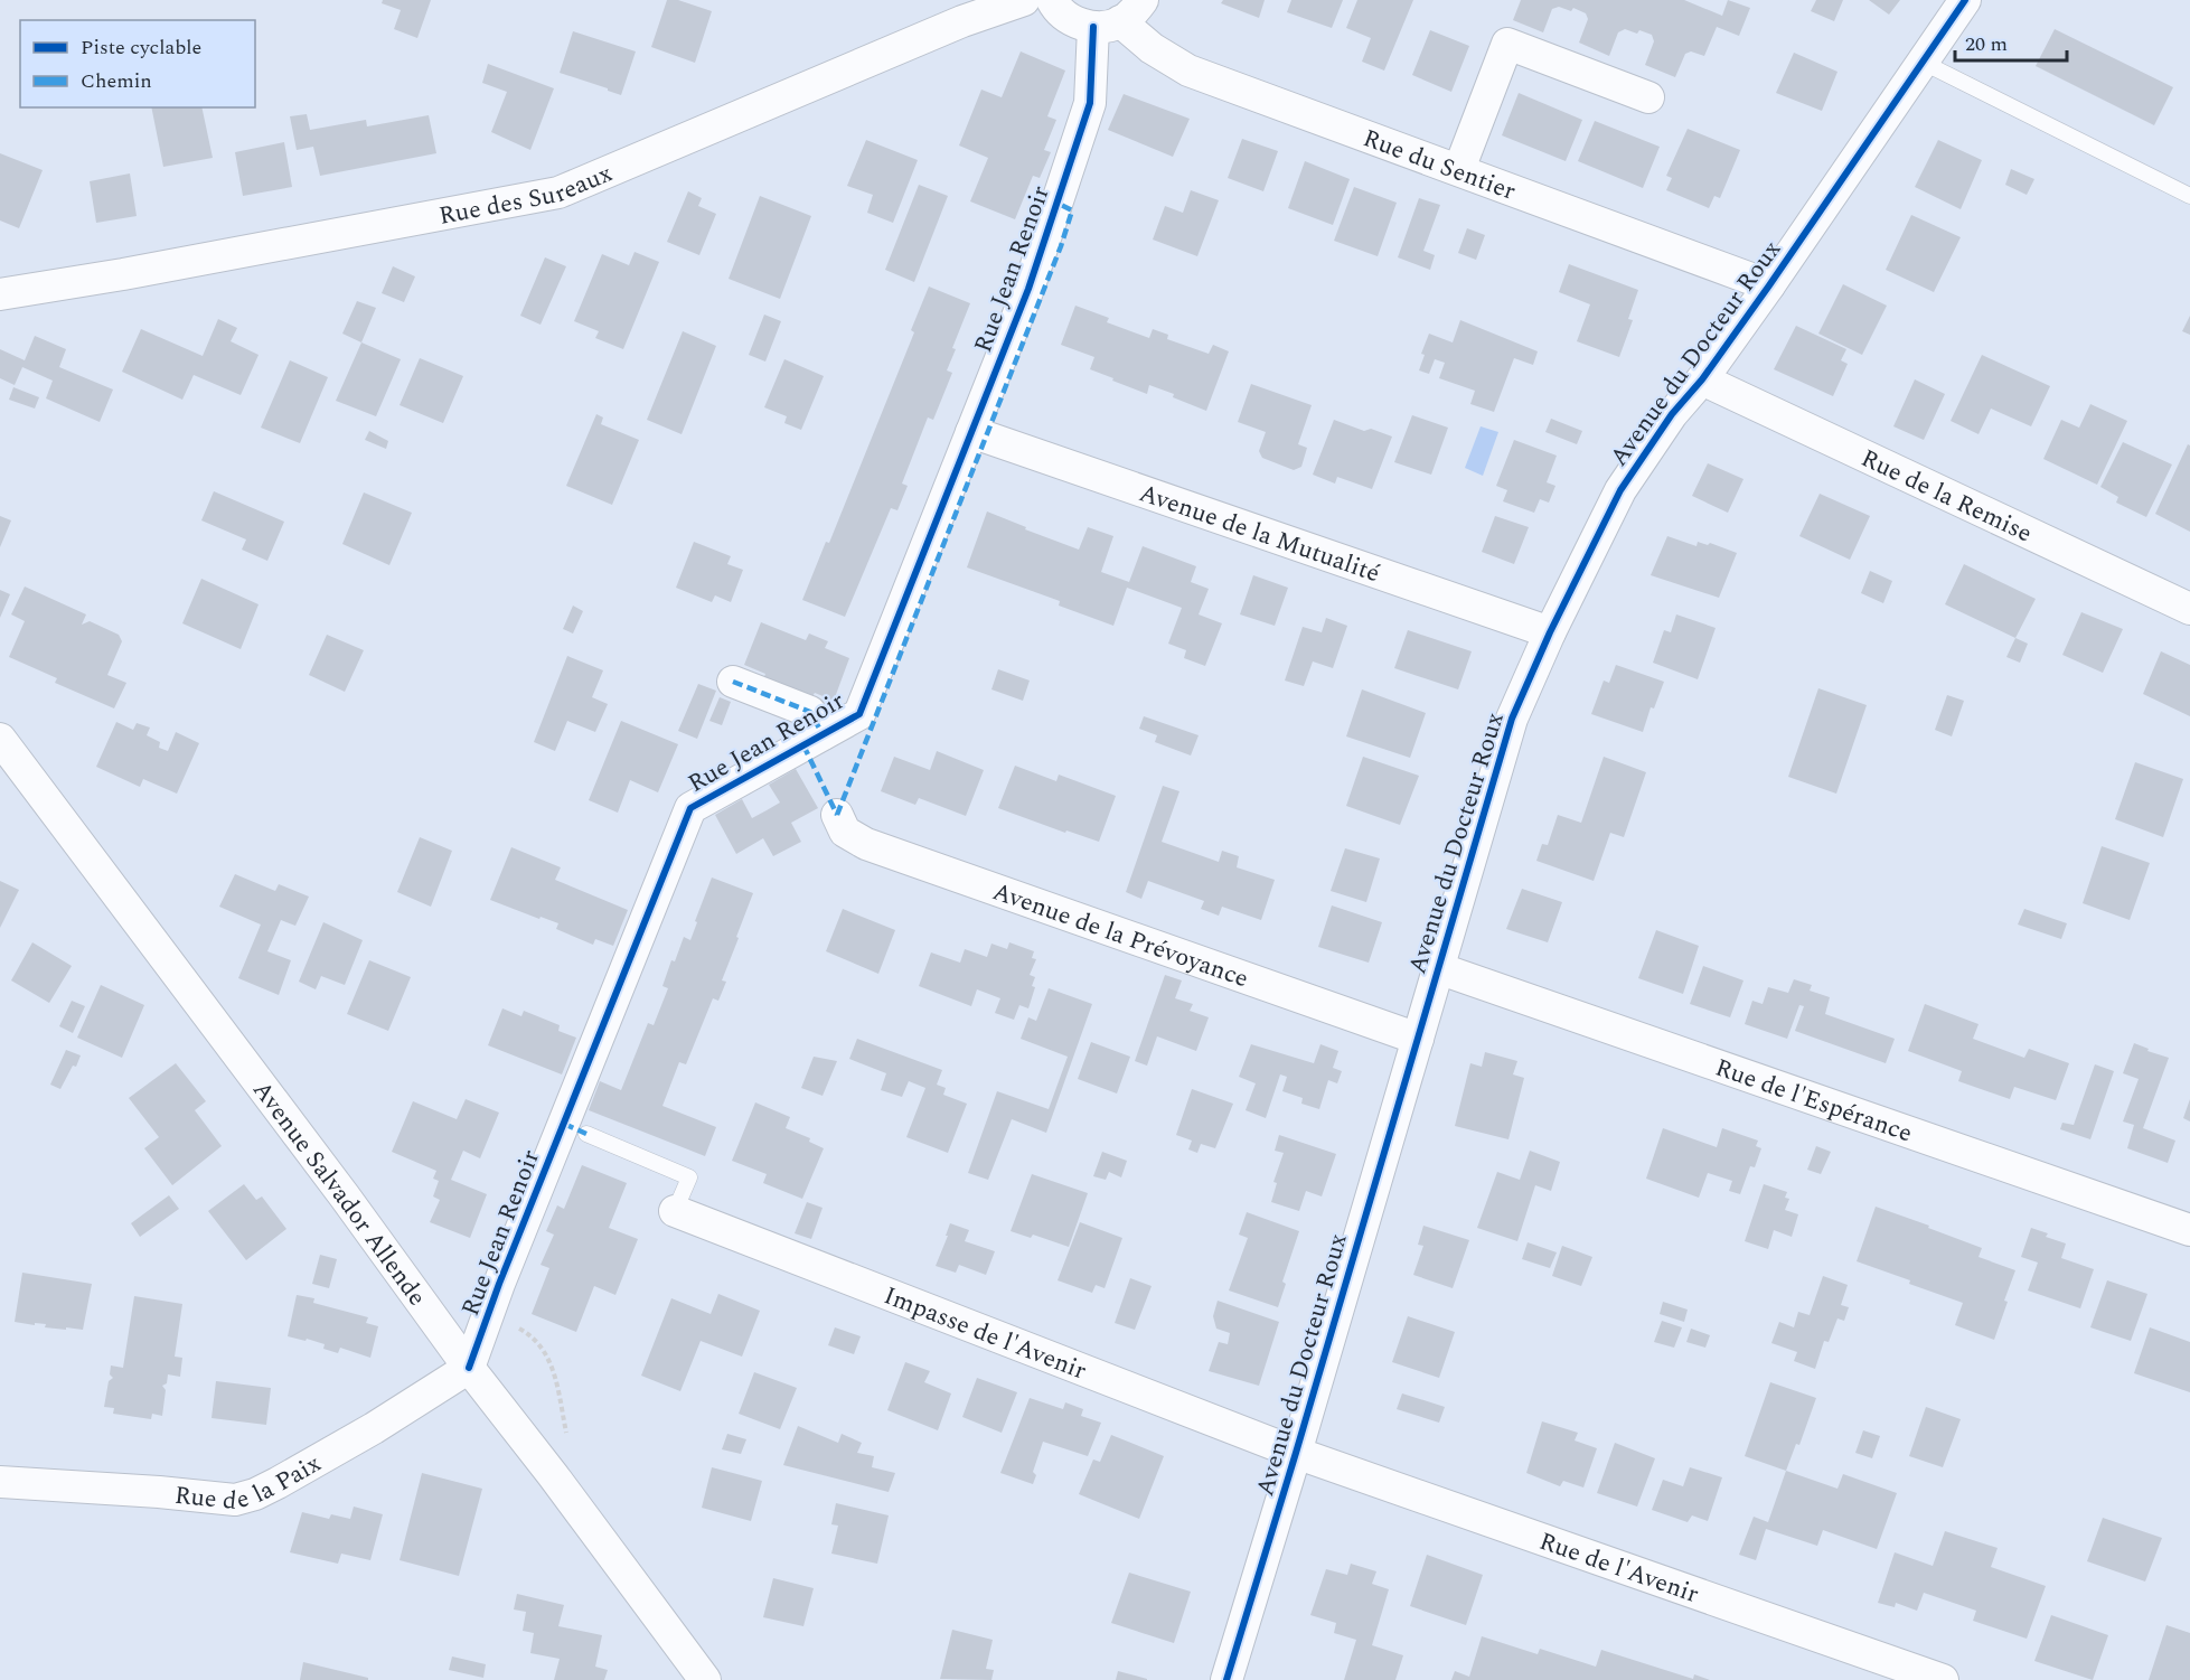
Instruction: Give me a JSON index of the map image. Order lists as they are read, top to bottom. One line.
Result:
{"streets":{"street":["Rue du Sentier","Rue des Sureaux","Rue Jean Renoir","Avenue du Docteur Roux","Rue de la Remise","Avenue de la Mutualité","Avenue de la Prévoyance","Rue de l'Espérance","Avenue Salvador Allende","Impasse de l'Avenir","Rue de la Paix","Rue de l'Avenir"]},"crossings":[["Rue du Sentier","Rue Jean Renoir"],["Rue du Sentier","Avenue du Docteur Roux"],["Rue Jean Renoir","Avenue de la Mutualité"],["Rue Jean Renoir","Avenue Salvador Allende"],["Rue Jean Renoir","Rue de la Paix"],["Avenue du Docteur Roux","Rue de la Remise"],["Avenue du Docteur Roux","Avenue de la Mutualité"],["Avenue du Docteur Roux","Avenue de la Prévoyance"],["Avenue du Docteur Roux","Rue de l'Espérance"],["Avenue du Docteur Roux","Impasse de l'Avenir"],["Avenue du Docteur Roux","Rue de l'Avenir"],["Avenue Salvador Allende","Rue de la Paix"],["Impasse de l'Avenir","Rue de l'Avenir"]],"legend":["Piste cyclable","Chemin"],"scale_bar":"20 m"}
